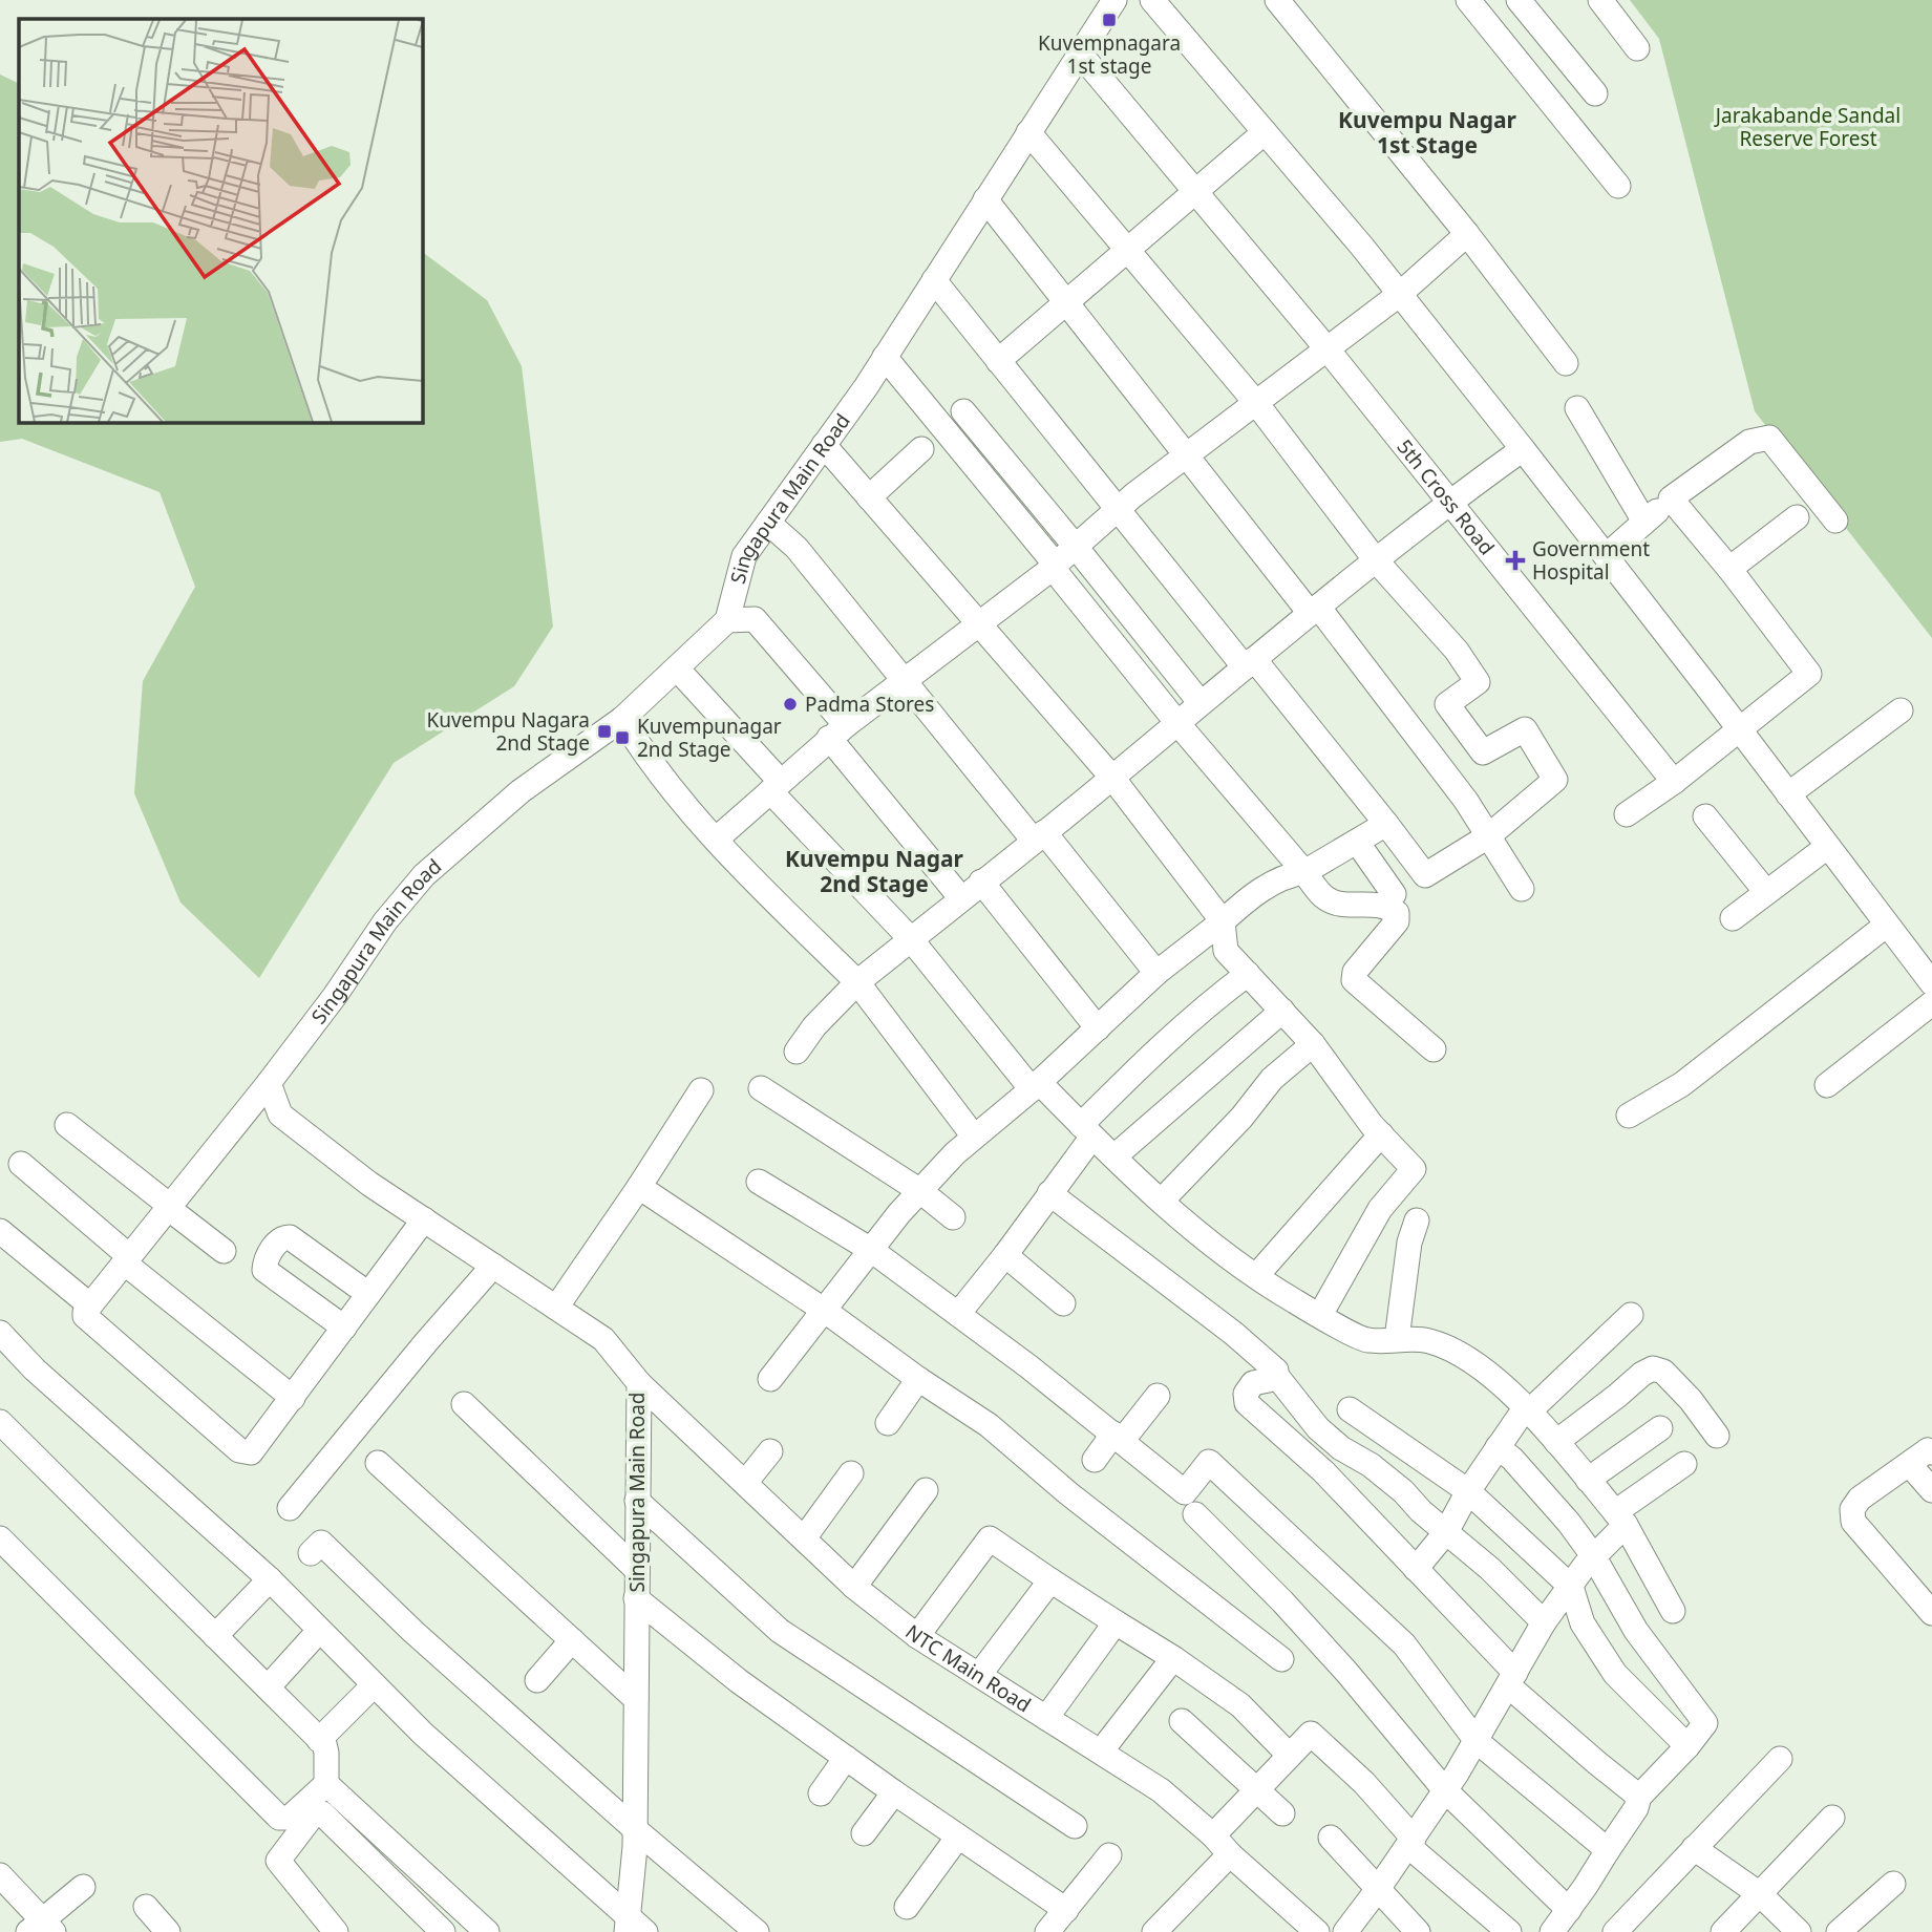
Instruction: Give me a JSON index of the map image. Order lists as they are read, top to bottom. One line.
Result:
{"streets":{"street":["5th Cross Road","Singapura Main Road","NTC Main Road"]},"crossings":[["5th Cross Road","Singapura Main Road"],["Singapura Main Road","NTC Main Road"]],"districts":["Kuvempu Nagar 1st Stage","Kuvempu Nagar 2nd Stage"],"parks":["Jarakabande Sandal Reserve Forest"],"places":{"transit":["Kuvempnagara 1st stage","Kuvempu Nagara 2nd Stage","Kuvempunagar 2nd Stage"],"health":["Government Hospital"],"other":["Padma Stores"]}}
